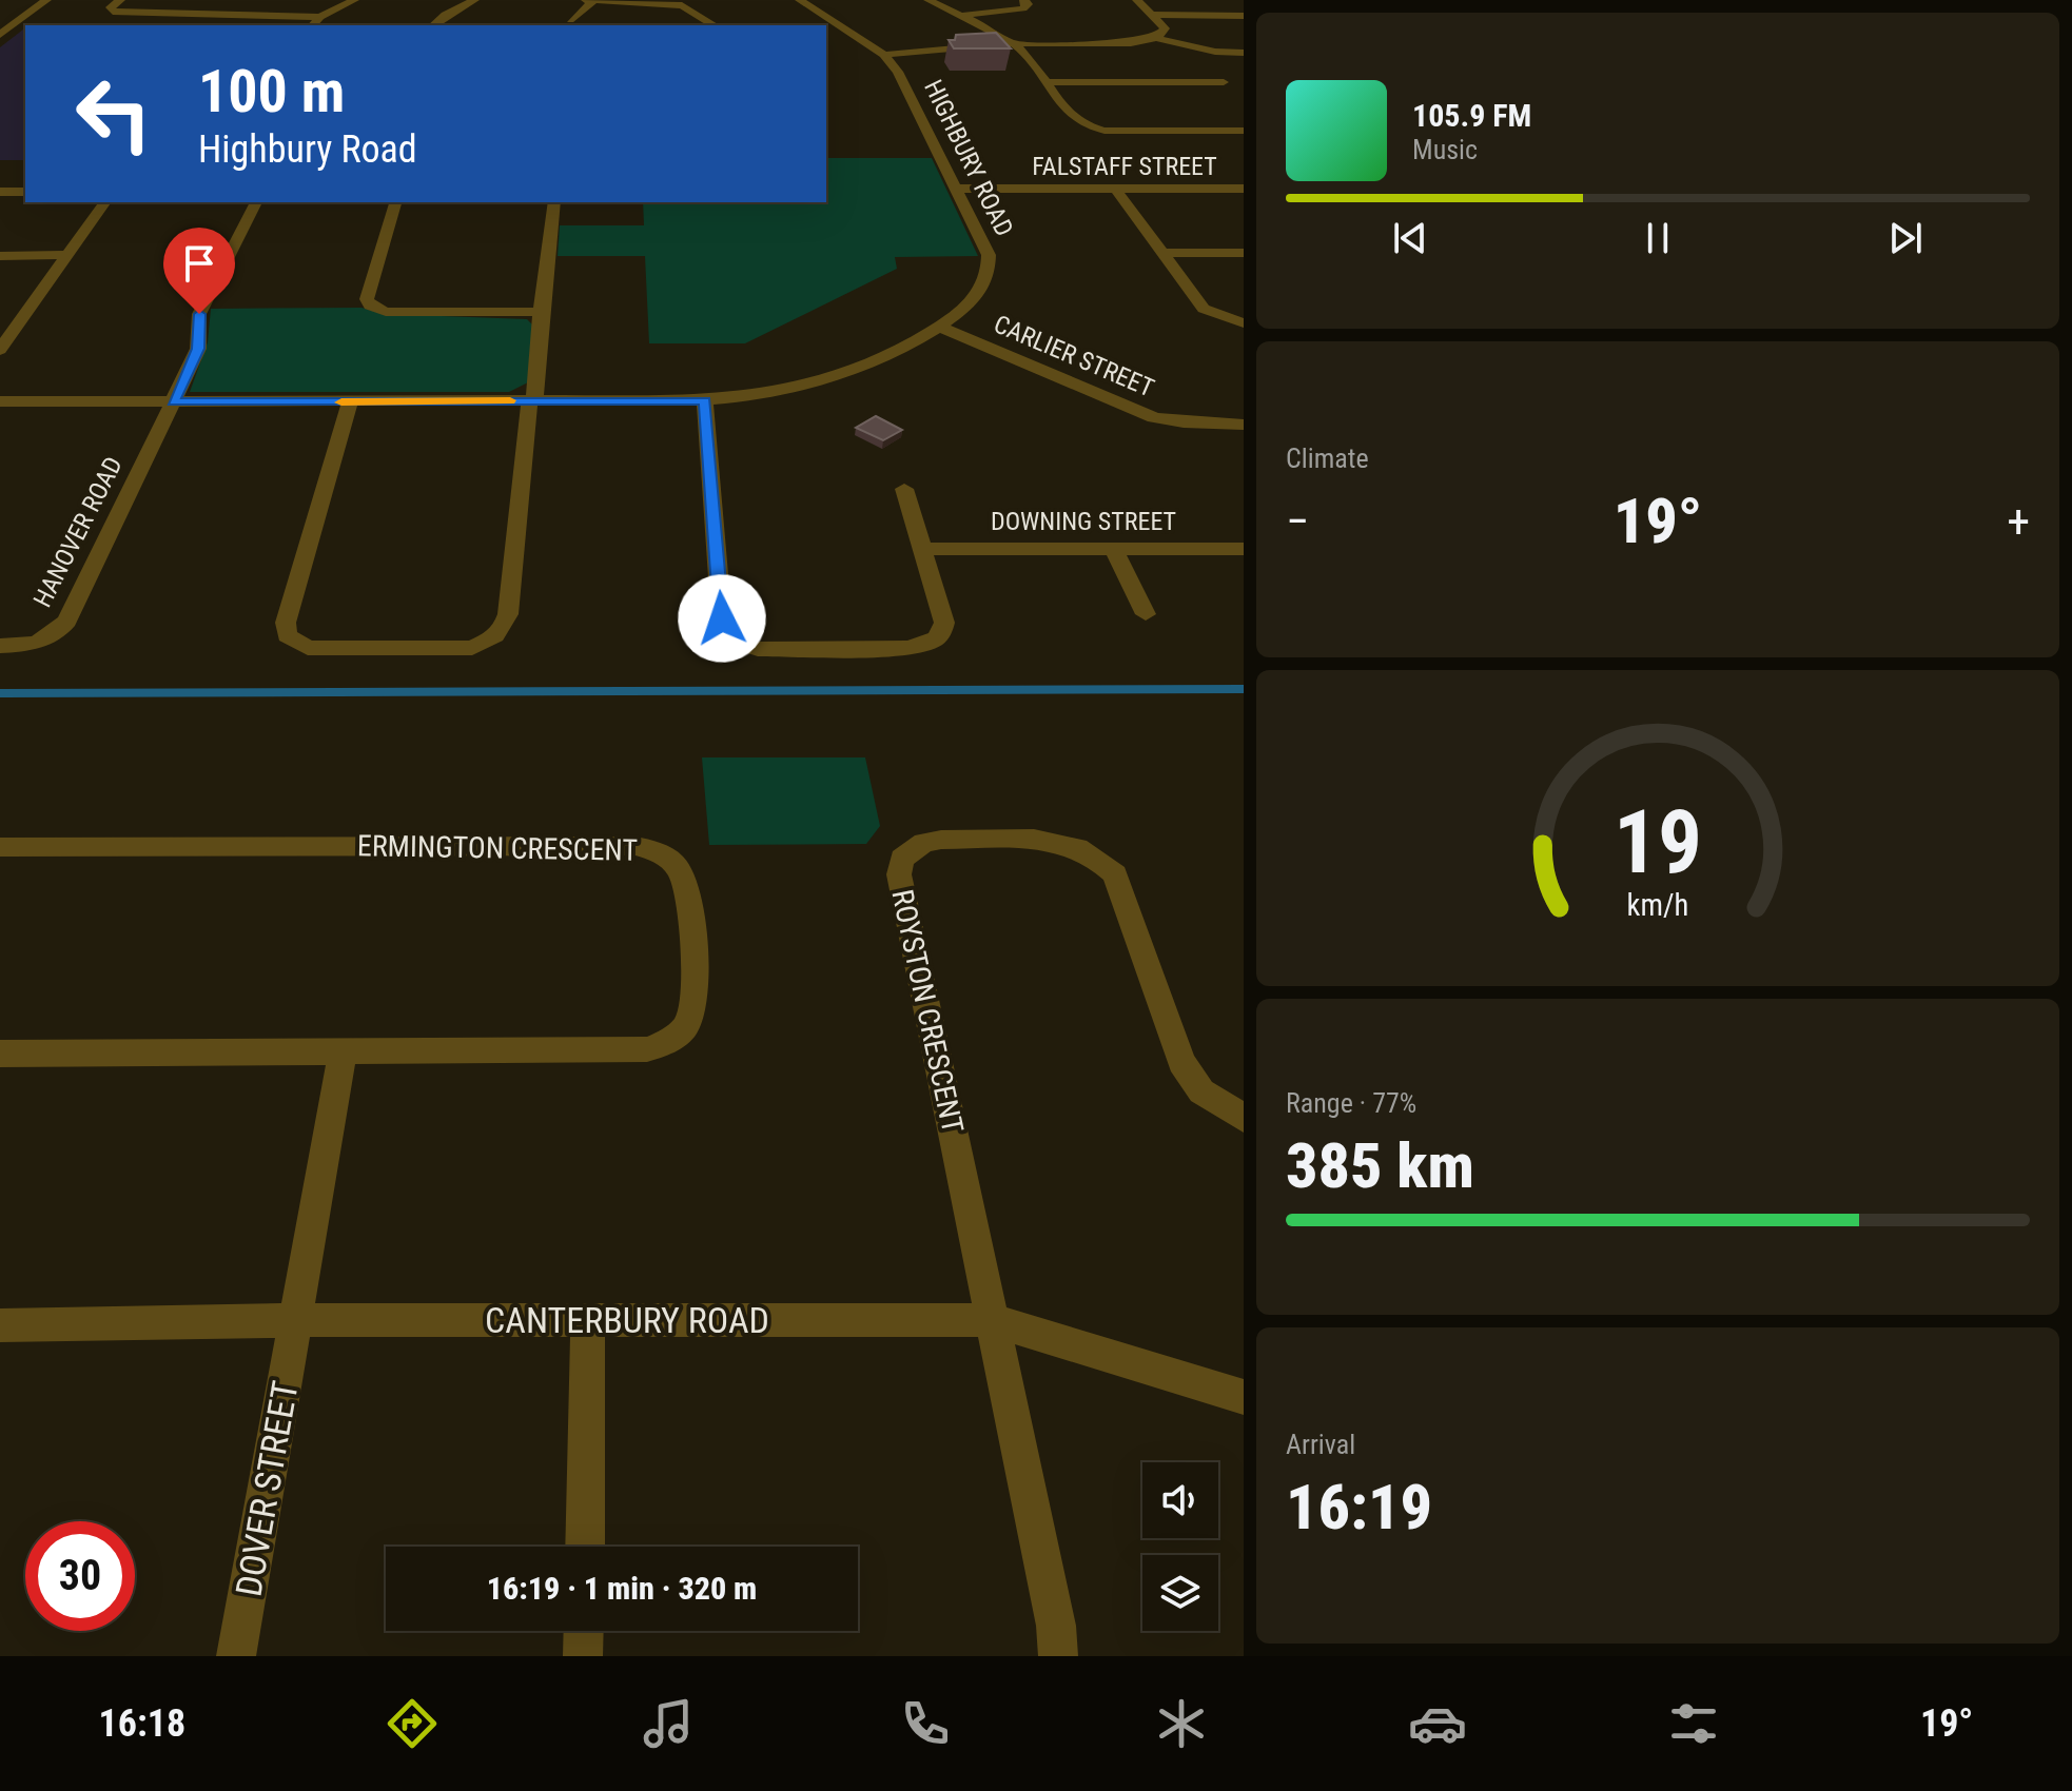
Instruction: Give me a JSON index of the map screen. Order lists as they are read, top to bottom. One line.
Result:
{"streets":{"street":["HIGHBURY ROAD","FALSTAFF STREET","CARLIER STREET","DOWNING STREET","HANOVER ROAD","ERMINGTON CRESCENT","ROYSTON CRESCENT","CANTERBURY ROAD","DOVER STREET"]},"crossings":[["HIGHBURY ROAD","FALSTAFF STREET"],["HIGHBURY ROAD","CARLIER STREET"],["HIGHBURY ROAD","HANOVER ROAD"],["ROYSTON CRESCENT","CANTERBURY ROAD"],["CANTERBURY ROAD","DOVER STREET"]],"page":{"turn":["100 m","Highbury Road"],"song":["105.9 FM","Music"],"tile":["Climate",["Range · 77%","385 km"],["Arrival","16:19"]],"heat":["−","19°","+"],"limit":"30","trip":"16:19 · 1 min · 320 m","tabs":["16:18","19°"],"gauge":["19","km/h"]}}
